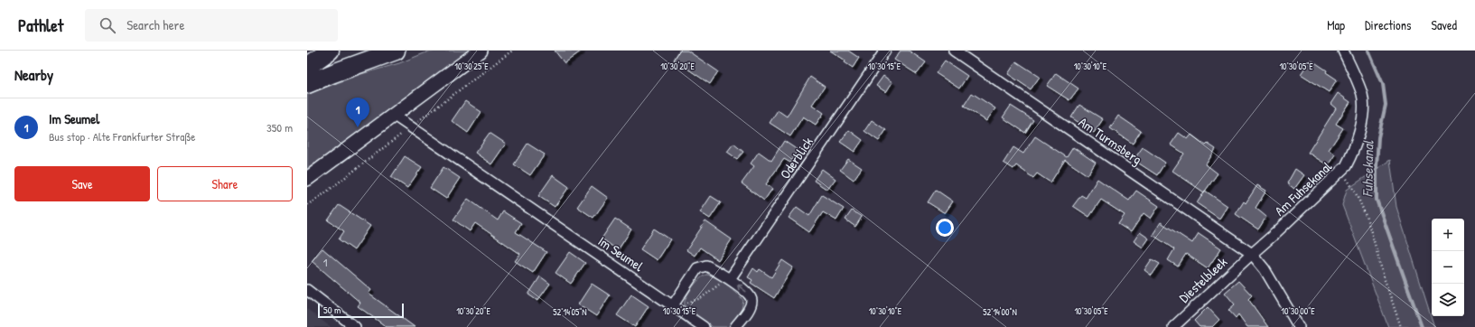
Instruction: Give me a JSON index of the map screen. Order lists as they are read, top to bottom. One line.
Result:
{"streets":{"street":["Am Turmsberg","Oderblick","Am Fuhsekanal","Im Seumel","Diestelbleek"]},"crossings":[["Am Turmsberg","Am Fuhsekanal"],["Am Turmsberg","Diestelbleek"],["Am Fuhsekanal","Diestelbleek"]],"water":["Fuhsekanal"],"house_numbers":["1"],"scale_bar":"50 m","page":{"header":"Pathlet","search":"Search here","nav":["Map","Directions","Saved"],"heading":"Nearby","list":[{"mark":"1","name":"Im Seumel","note":"Bus stop · Alte Frankfurter Straße","value":"350 m"}],"pins":"1","buttons":["Save","Share"],"map_buttons":["+","−"],"scale":"50 m"},"coordinates":["10°30'25\"E","10°30'20\"E","10°30'15\"E","10°30'10\"E","10°30'05\"E","10°30'00\"E","52°14'05\"N","52°14'00\"N"]}
